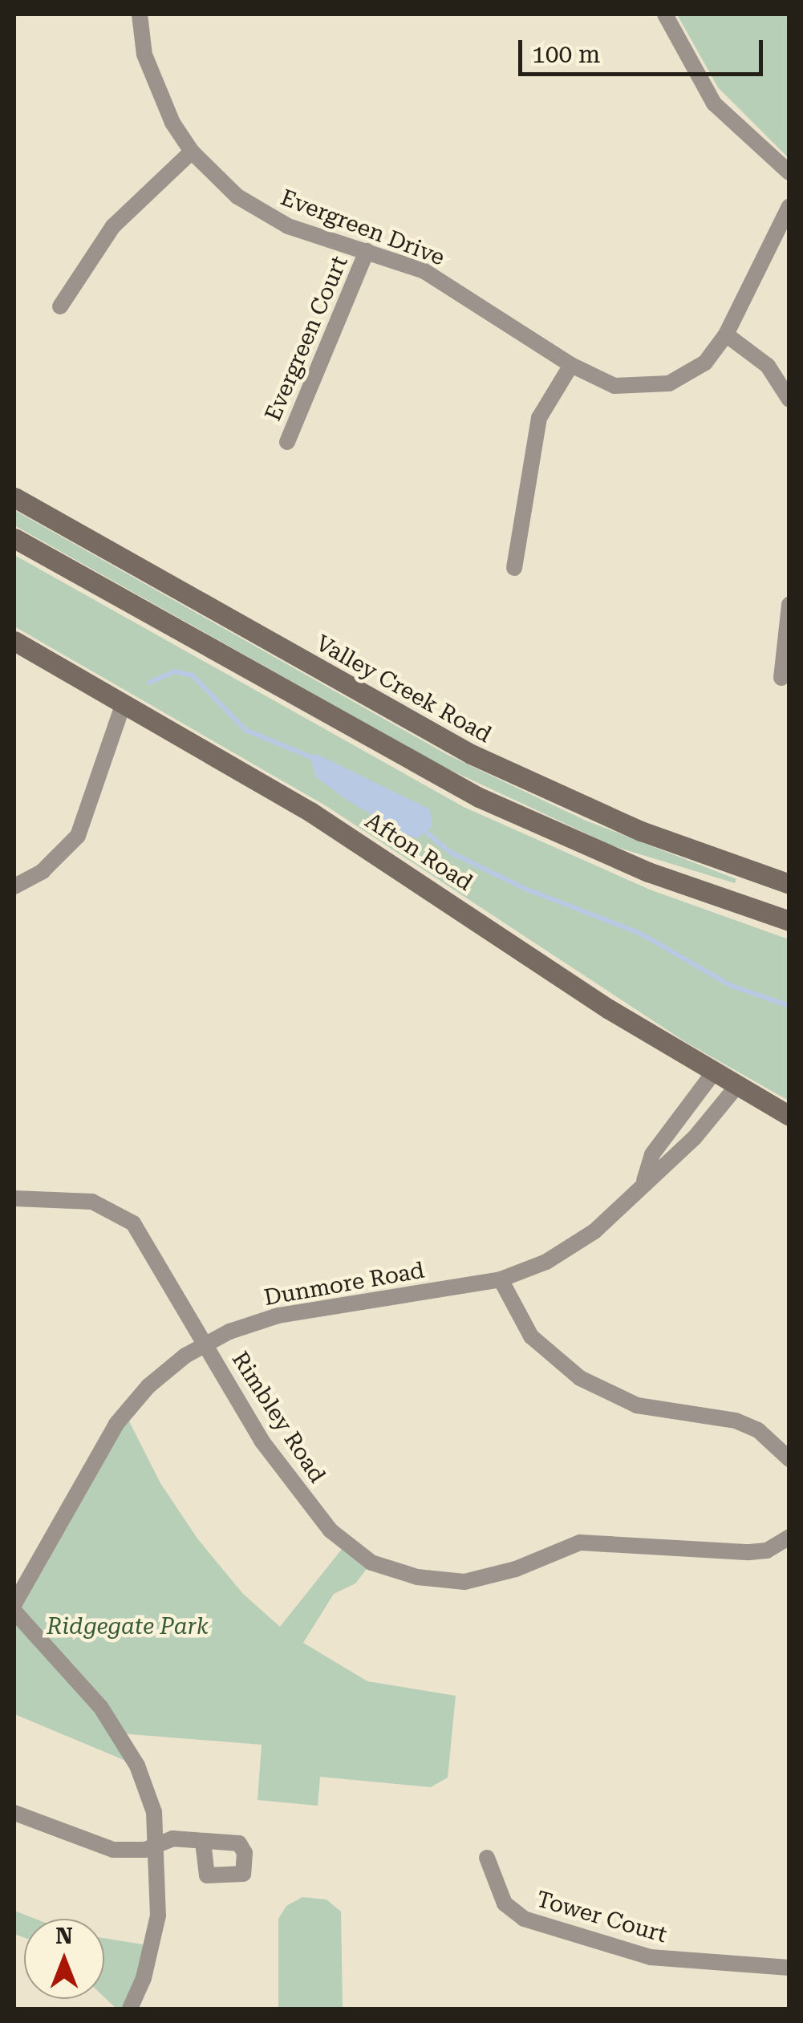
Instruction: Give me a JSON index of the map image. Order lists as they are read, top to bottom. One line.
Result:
{"streets":{"main road":["Valley Creek Road","Afton Road"],"street":["Evergreen Drive","Evergreen Court","Dunmore Road","Rimbley Road","Tower Court"]},"crossings":[["Evergreen Drive","Evergreen Court"],["Afton Road","Dunmore Road"],["Dunmore Road","Rimbley Road"]],"parks":["Ridgegate Park"],"scale_bar":"100 m","north":"top"}
